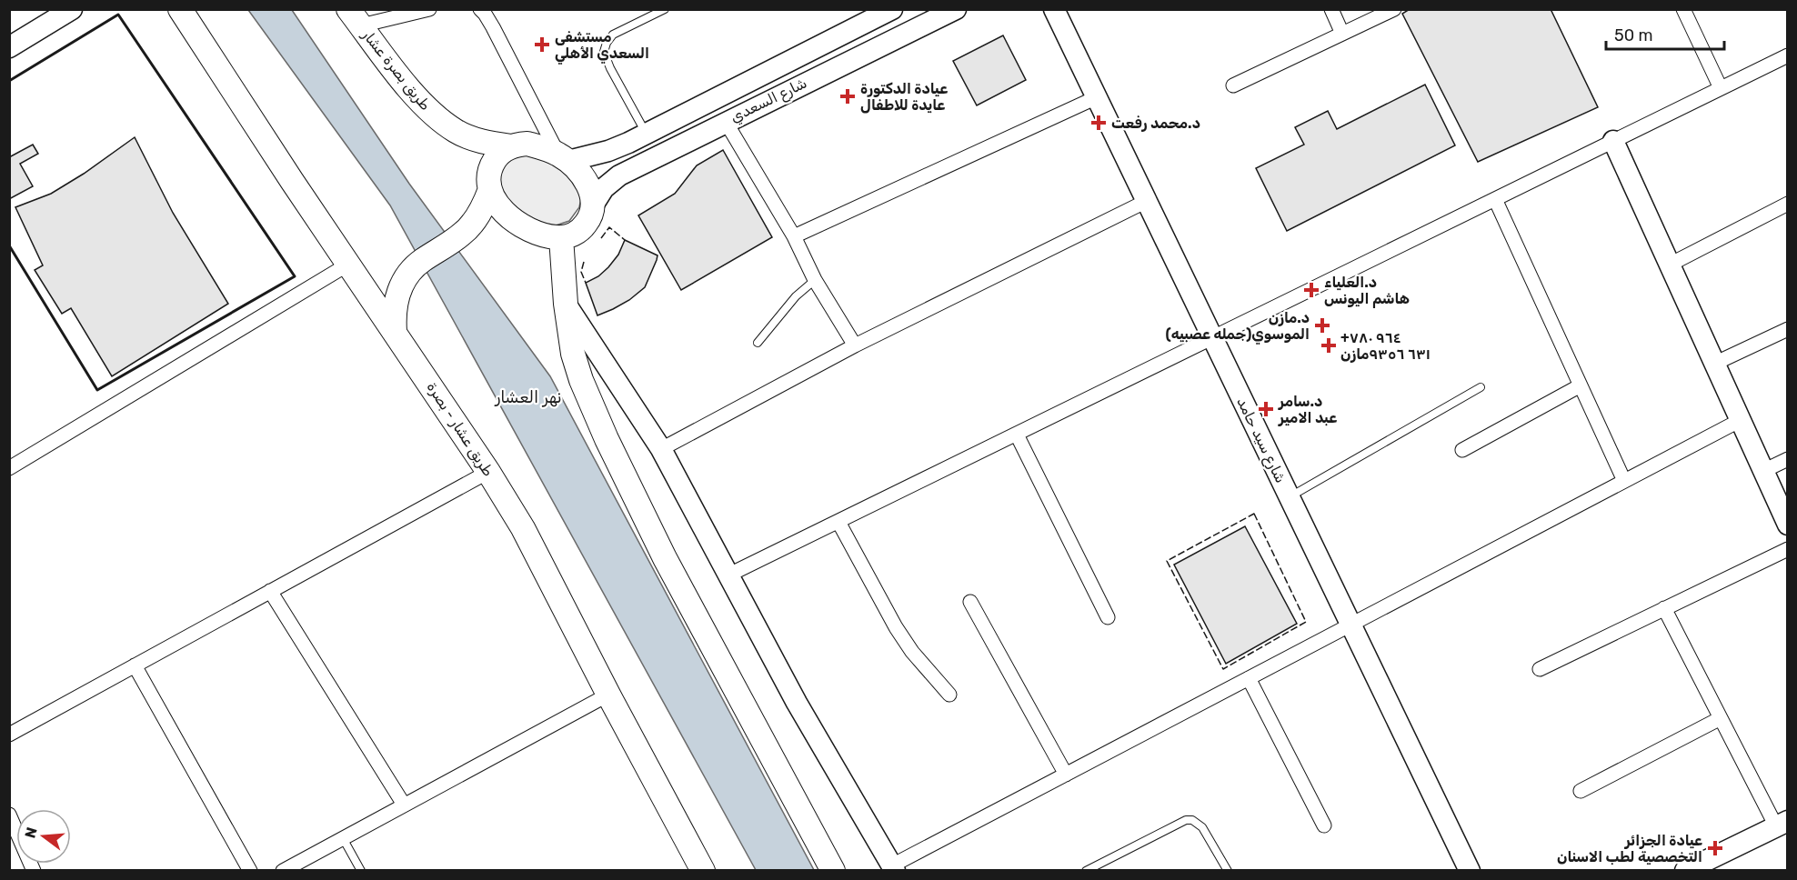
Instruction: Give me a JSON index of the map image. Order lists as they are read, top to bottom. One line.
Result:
{"streets":{"main road":["طريق بصرة عشار","طريق عشار - بصرة"],"street":["شارع السعدي","شارع سيد حامد"]},"crossings":[["طريق بصرة عشار","شارع السعدي"]],"water":["نهر العشار"],"places":{"health":["مستشفى السعدي الأهلي","عيادة الدكتورة عايدة للاطفال","د.محمد رفعت","د.العلياء هاشم اليونس","د.مازن الموسوي(جمله عصبيه)","+٩٦٤ ٧٨٠ ٦٣١ ٩٣٥٦مازن","د.سامر عبد الامير","عيادة الجزائر التخصصية لطب الاسنان"]},"scale_bar":"50 m","north":"left"}
